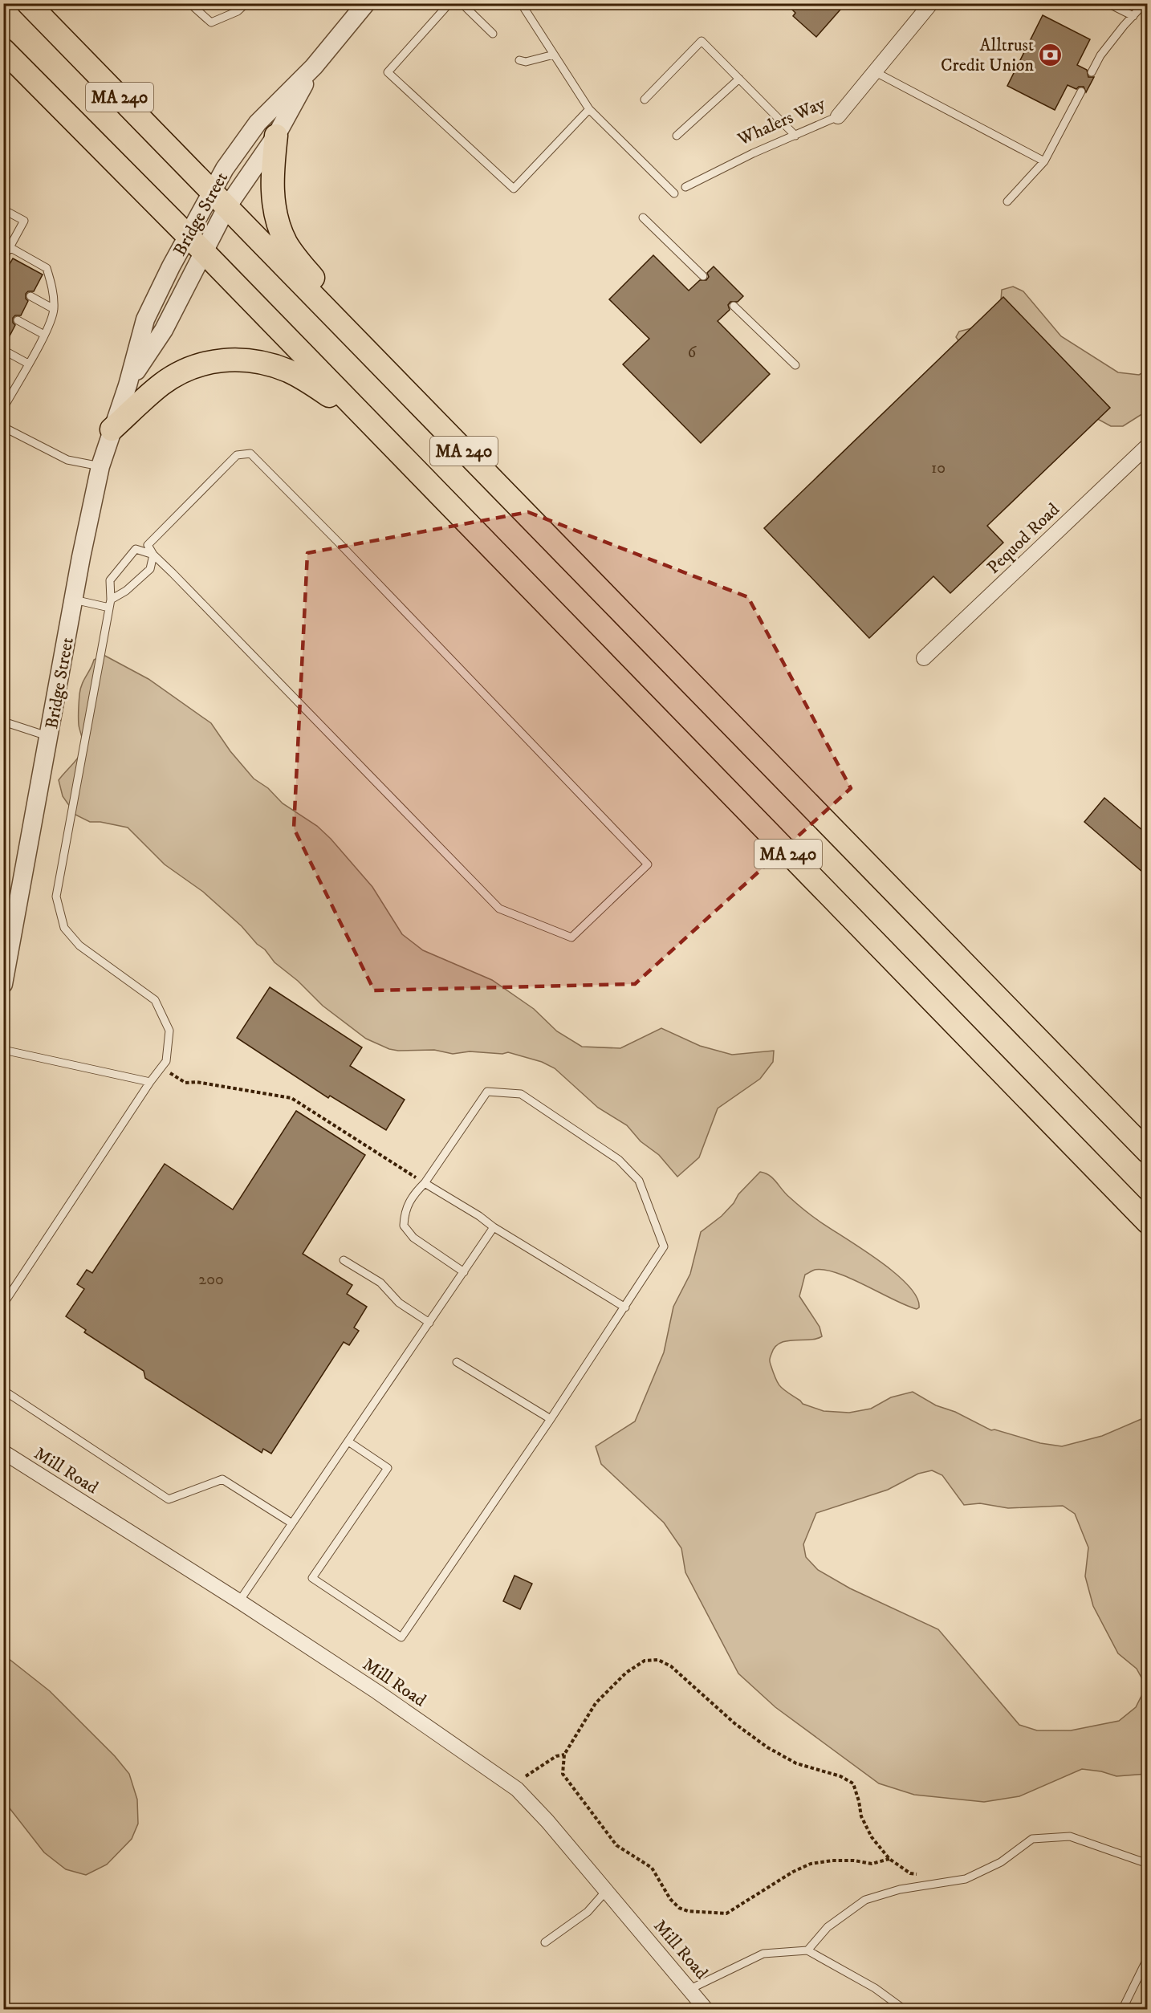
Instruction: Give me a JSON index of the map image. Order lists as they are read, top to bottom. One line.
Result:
{"streets":{"highway":["MA 240"],"street":["Whalers Way","Bridge Street","Pequod Road","Mill Road"]},"crossings":[["MA 240","Bridge Street"]],"places":{"bank":["Alltrust Credit Union"]},"house_numbers":["6","10","200"]}
